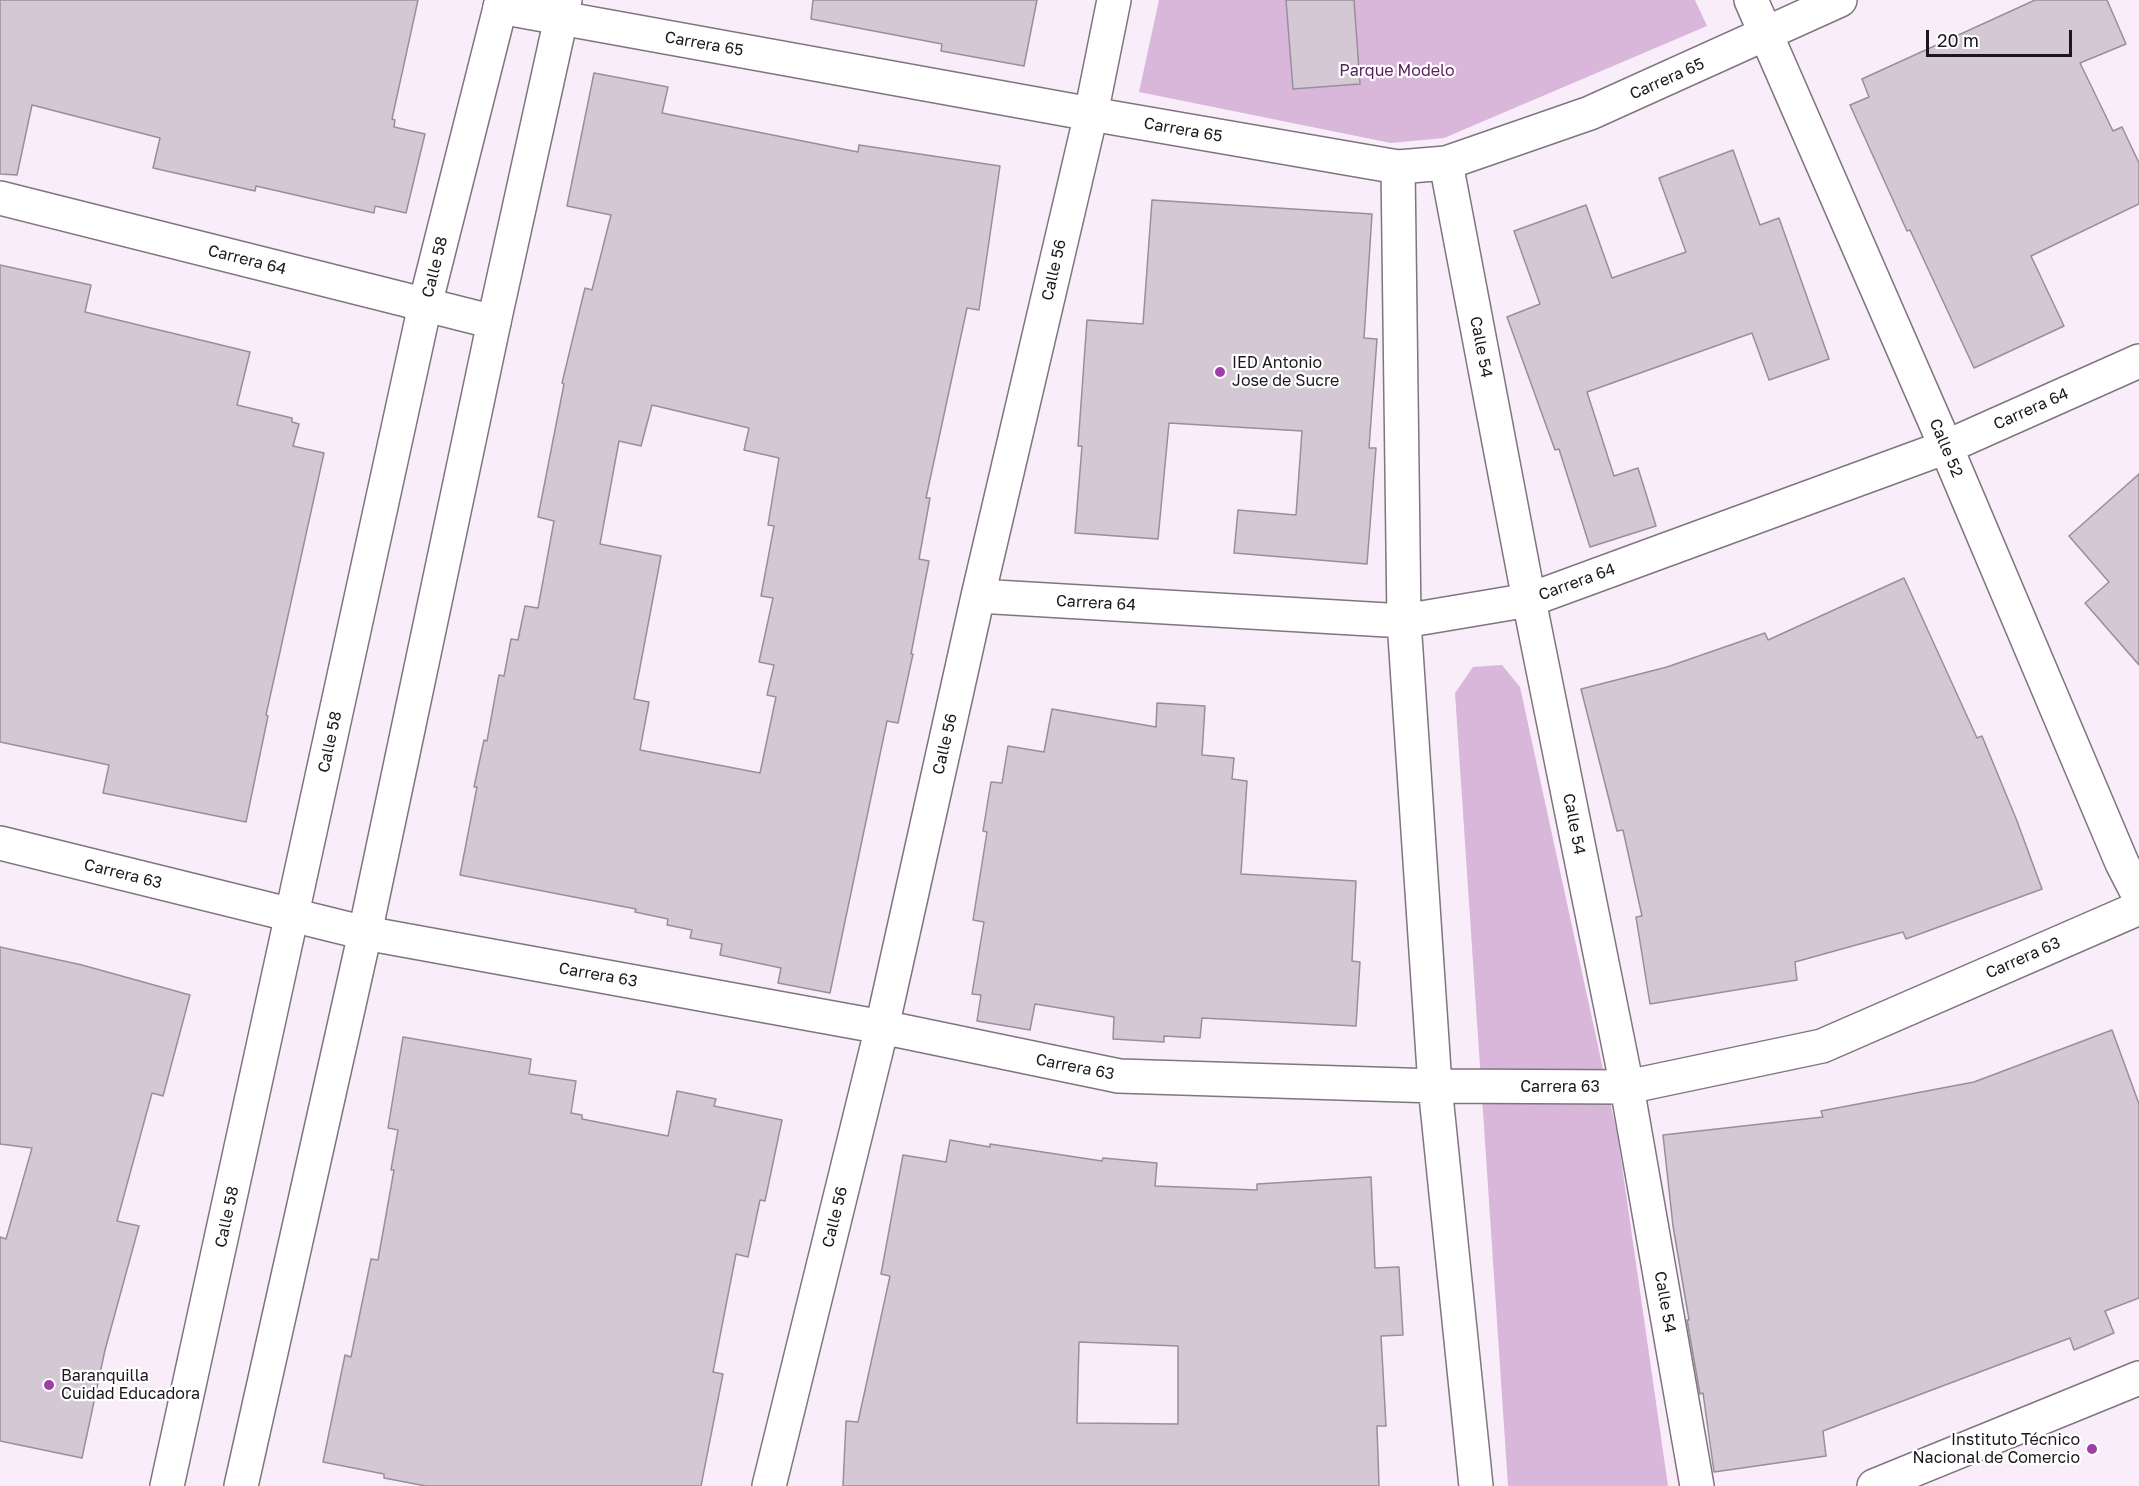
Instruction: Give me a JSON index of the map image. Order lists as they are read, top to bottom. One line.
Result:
{"streets":{"street":["Carrera 65","Carrera 64","Calle 58","Calle 56","Calle 54","Calle 52","Carrera 63"]},"crossings":[["Carrera 65","Calle 58"],["Carrera 65","Calle 56"],["Carrera 65","Calle 54"],["Carrera 65","Calle 52"],["Carrera 64","Calle 58"],["Carrera 64","Calle 56"],["Carrera 64","Calle 54"],["Carrera 64","Calle 52"],["Calle 58","Carrera 63"],["Calle 56","Carrera 63"],["Calle 54","Carrera 63"]],"parks":["Parque Modelo"],"places":["IED Antonio Jose de Sucre","Baranquilla Cuidad Educadora","Instituto Técnico Nacional de Comercio"],"scale_bar":"20 m"}
